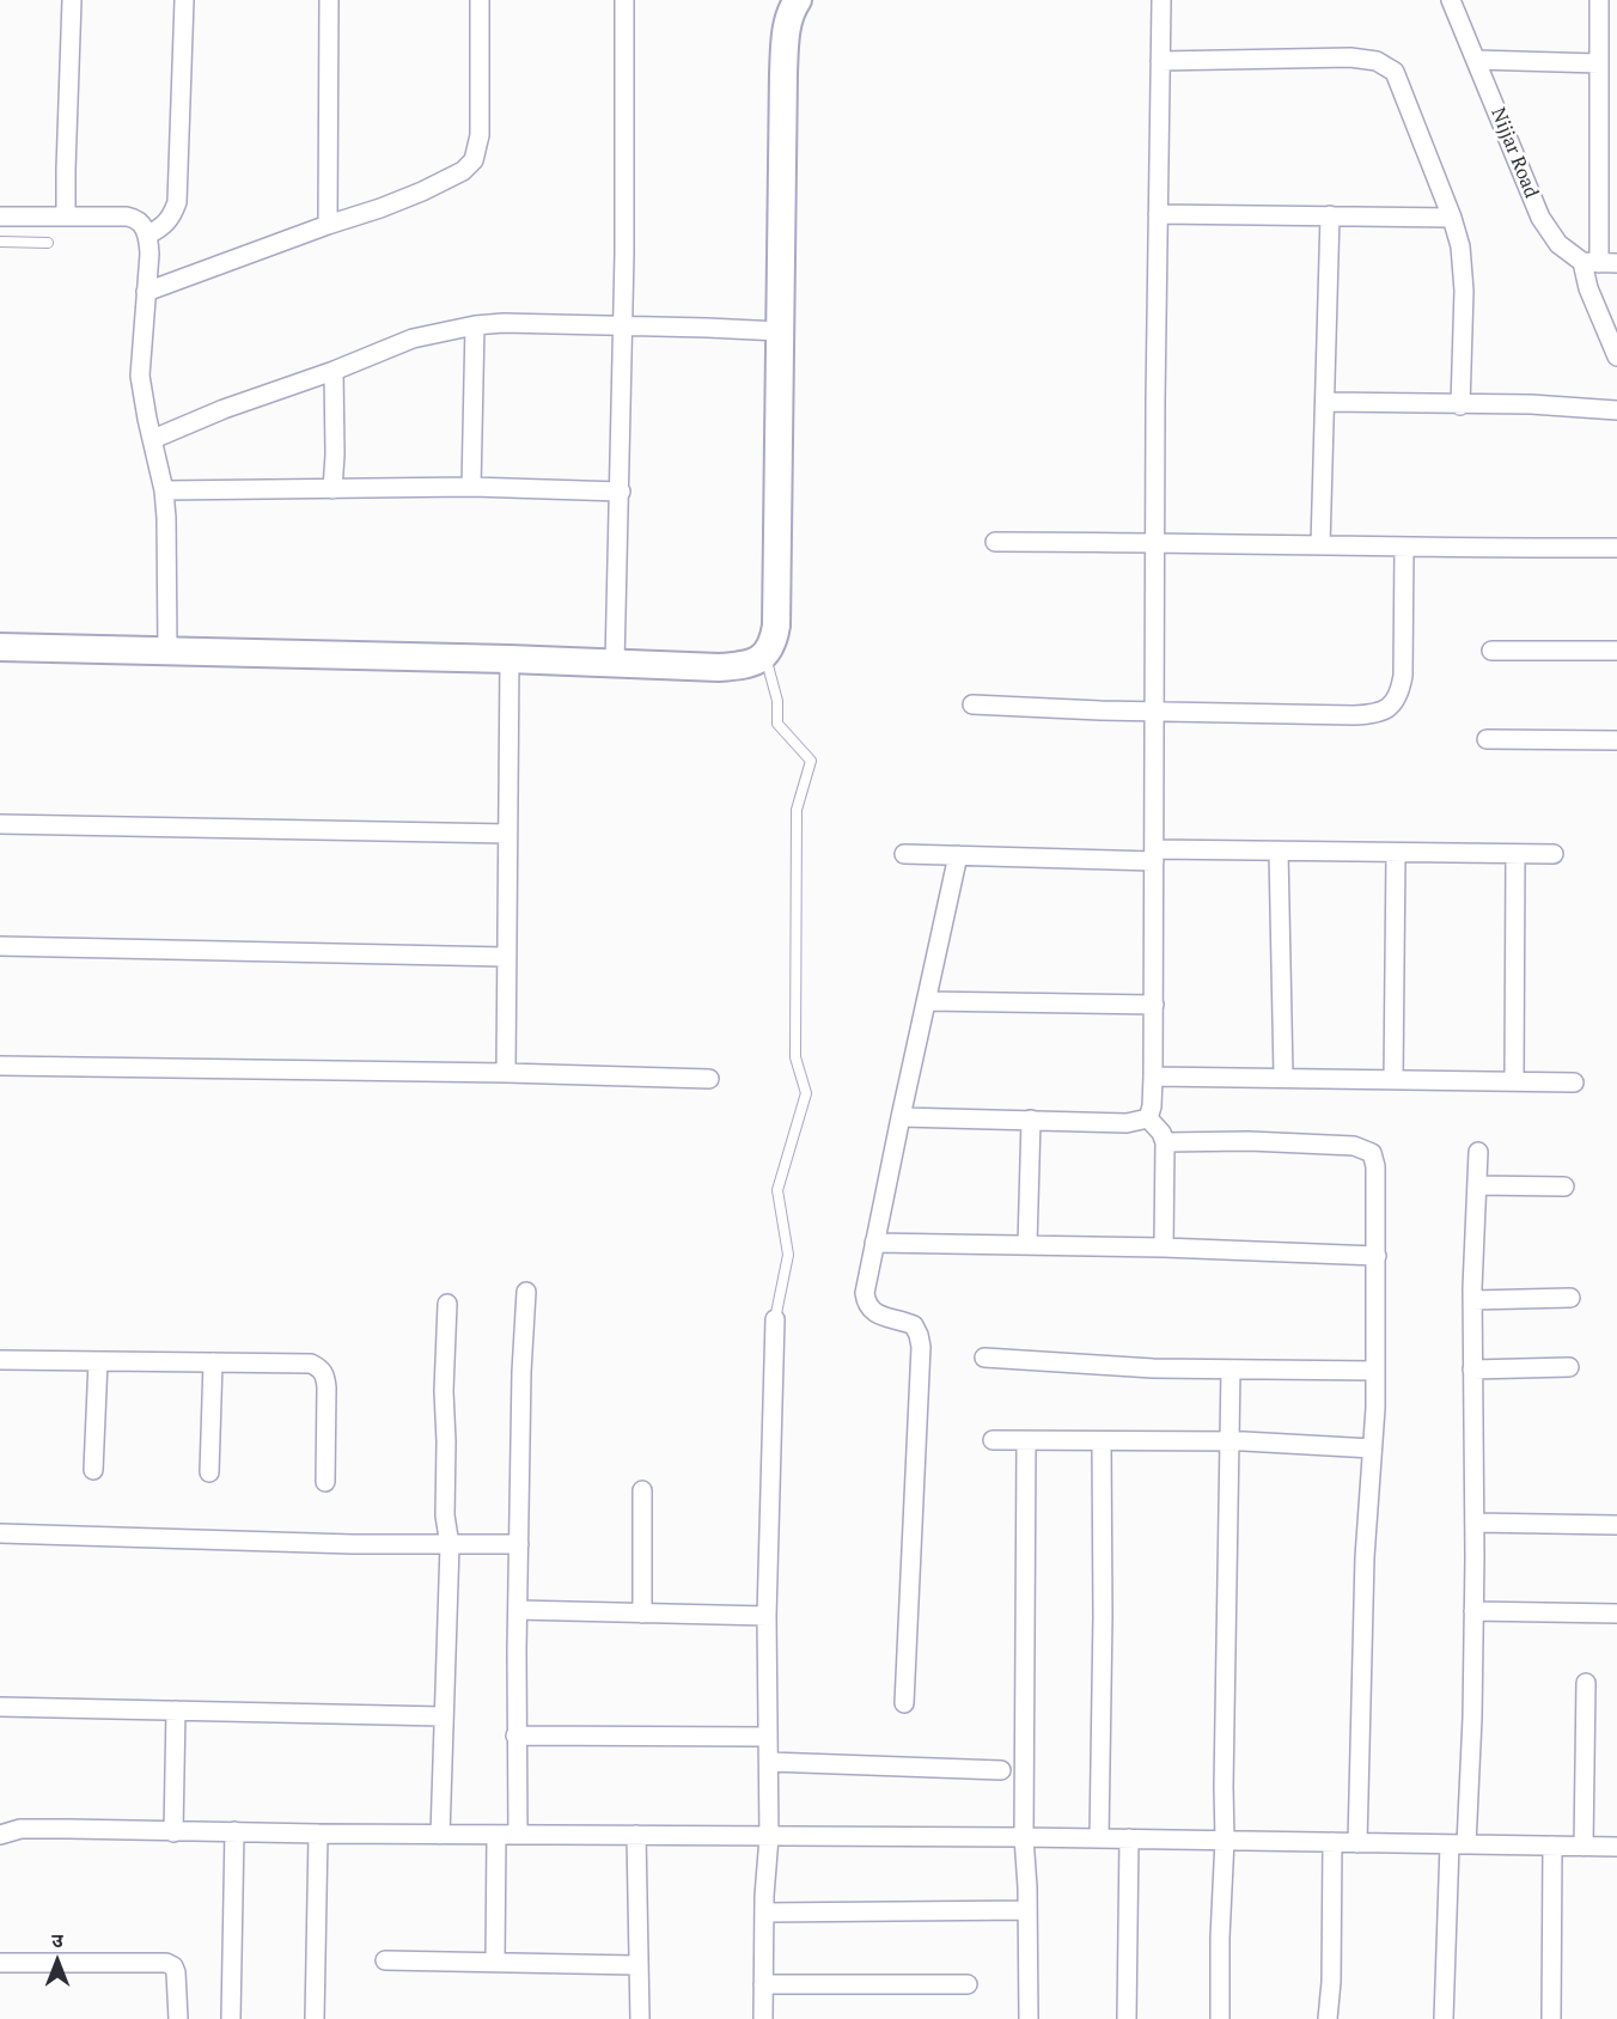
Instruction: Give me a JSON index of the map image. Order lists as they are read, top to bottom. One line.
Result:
{"streets":{"street":["Nijjar Road"]},"north":"top"}
